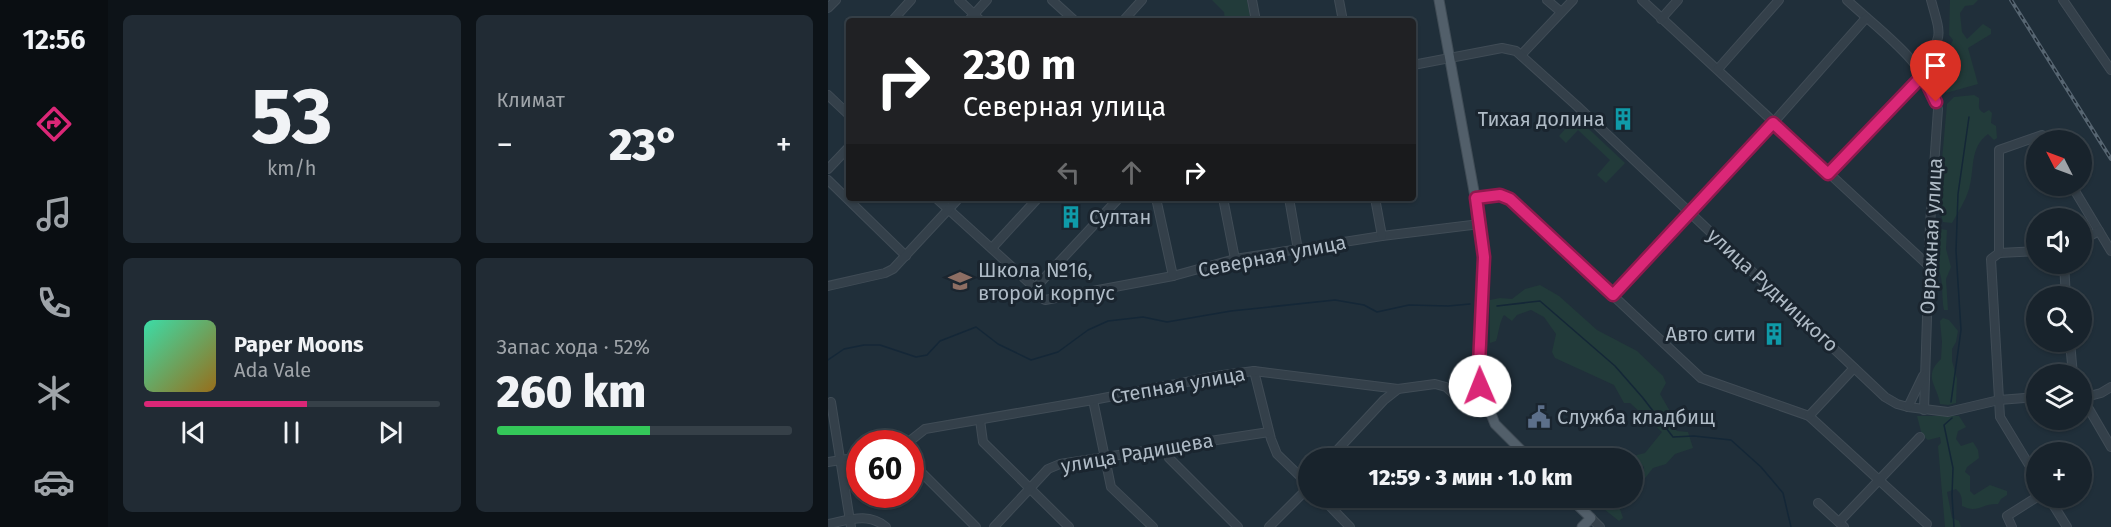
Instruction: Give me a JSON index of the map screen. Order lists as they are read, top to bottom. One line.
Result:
{"streets":{"street":["Овражная улица","Северная улица","улица Рудницкого","Степная улица","улица Радищева"]},"crossings":[["Овражная улица","улица Рудницкого"]],"places":{"building":["Тихая долина","Султан","Авто сити"],"school or university":["Школа №16, второй корпус"],"public building":["Служба кладбищ"]},"north":"top left","page":{"tabs":"12:56","tile":[["53","km/h"],"Климат",["Запас хода · 52%","260 km"]],"turn":["230 m","Северная улица"],"heat":["−","23°","+"],"map_buttons":"+","song":["Paper Moons","Ada Vale"],"limit":"60","trip":"12:59 · 3 мин · 1.0 km"}}
